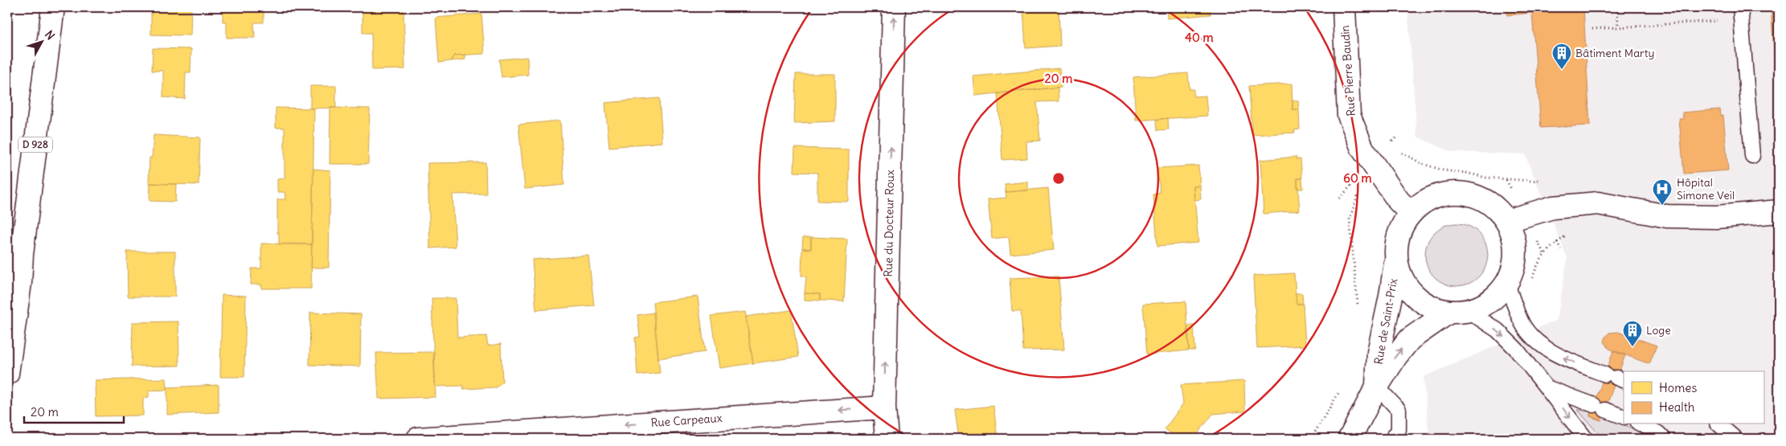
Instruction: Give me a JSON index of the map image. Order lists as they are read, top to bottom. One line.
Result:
{"streets":{"street":["Rue Pierre Baudin","D 928","Rue du Docteur Roux","Rue de Saint-Prix","Rue Carpeaux"]},"crossings":[["Rue Pierre Baudin","Rue de Saint-Prix"],["Rue du Docteur Roux","Rue Carpeaux"]],"one_way":["Rue du Docteur Roux","Rue de Saint-Prix","Rue Carpeaux"],"places":{"building":["Bâtiment Marty","Loge"],"hospital":["Hôpital Simone Veil"]},"legend":["Homes","Health"],"scale_bar":"20 m","north":"top right","rings":["40 m","20 m","60 m"]}
